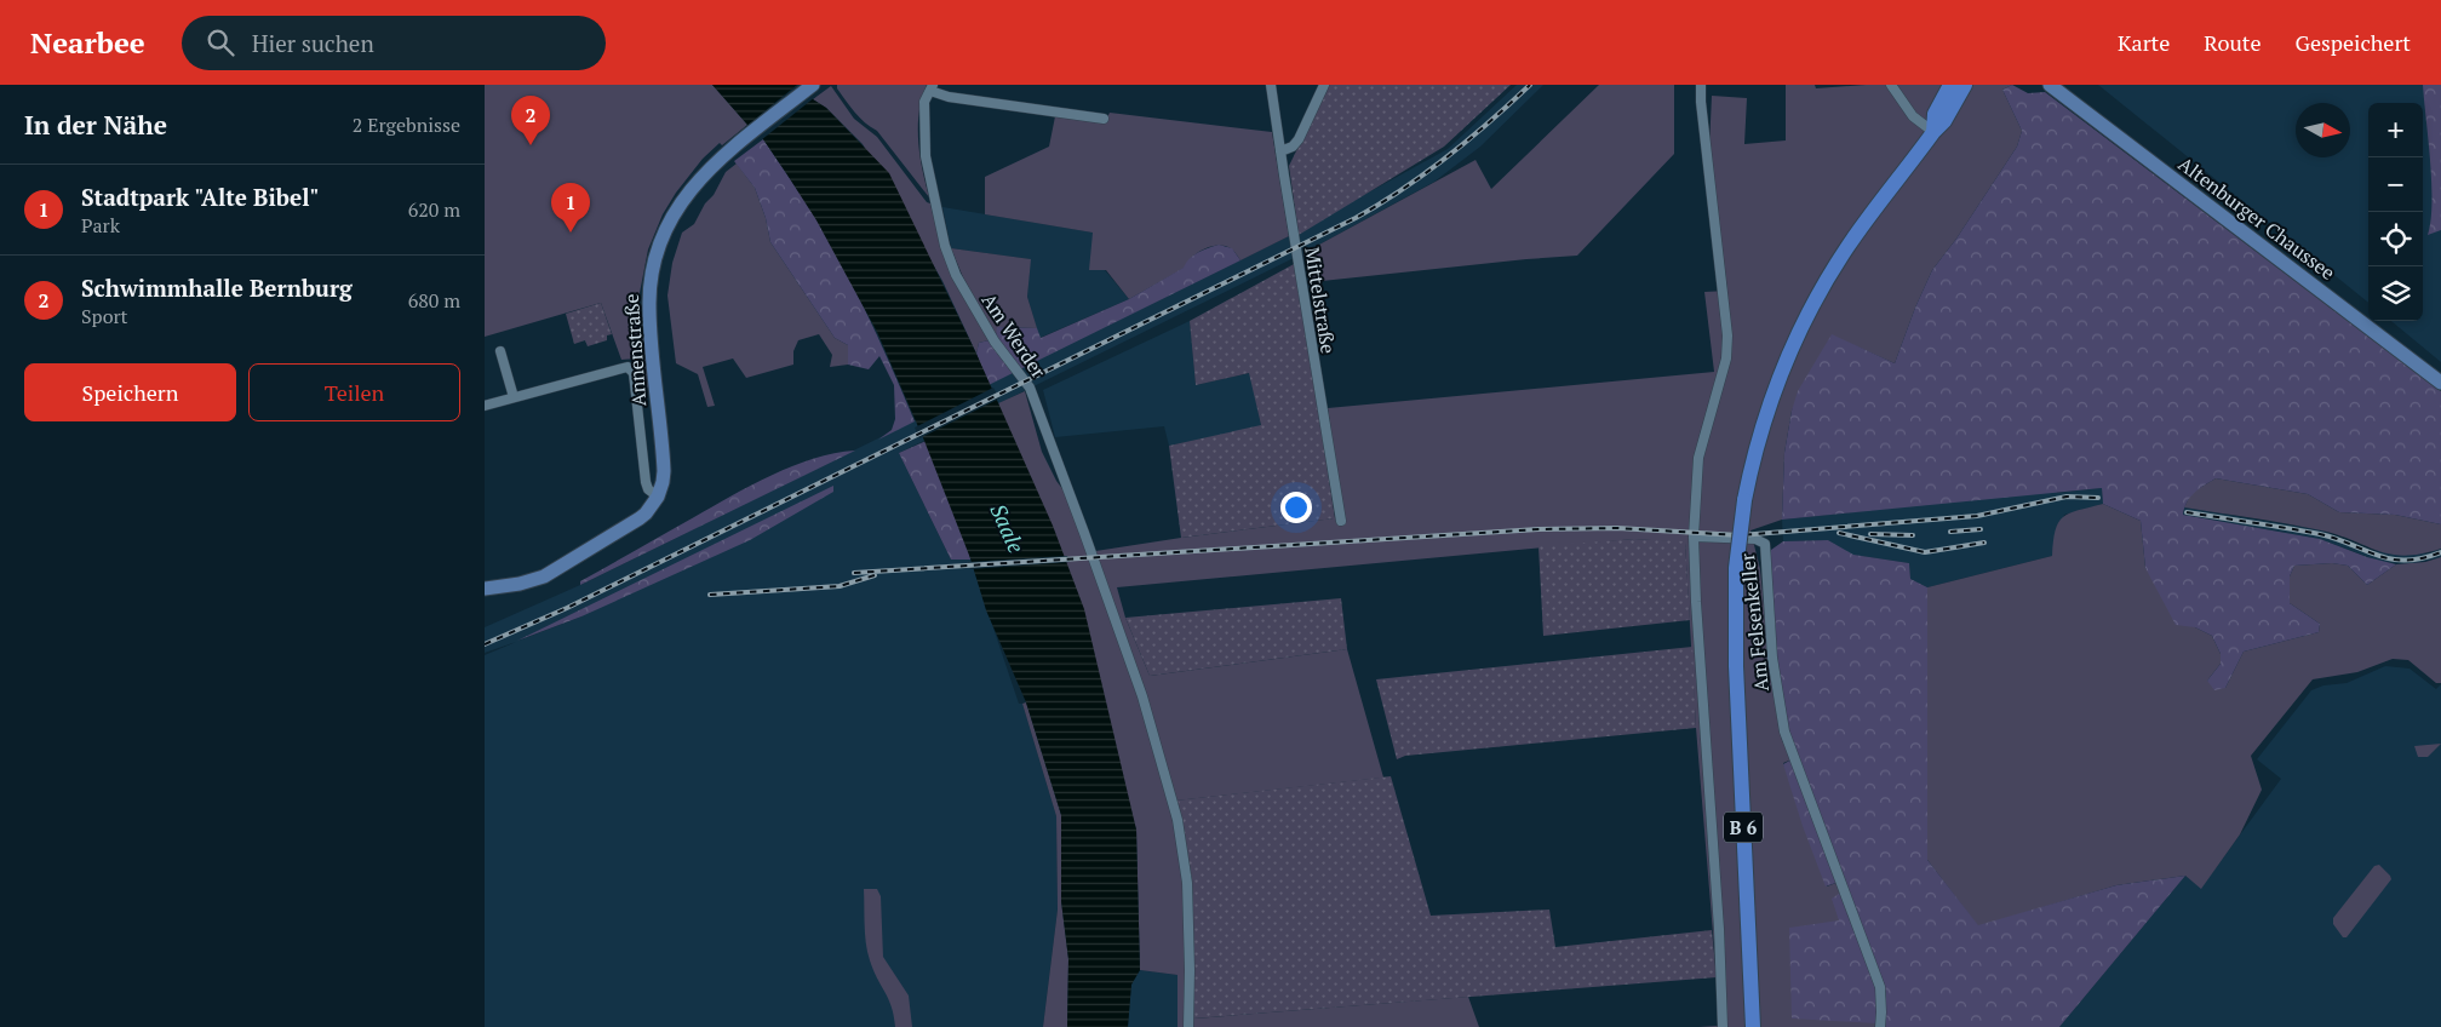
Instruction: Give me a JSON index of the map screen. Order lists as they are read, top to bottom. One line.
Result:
{"streets":{"main road":["Altenburger Chaussee","Annenstraße","B 6"],"street":["Mittelstraße","Am Werder","Am Felsenkeller"]},"water":["Saale"],"north":"right","page":{"header":"Nearbee","search":"Hier suchen","nav":["Karte","Route","Gespeichert"],"heading":["In der Nähe","2 Ergebnisse"],"pins":["2","1"],"map_buttons":["+","−"],"list":[{"mark":"1","name":"Stadtpark \"Alte Bibel\"","note":"Park","value":"620 m"},{"mark":"2","name":"Schwimmhalle Bernburg","note":"Sport","value":"680 m"}],"buttons":["Speichern","Teilen"]}}
